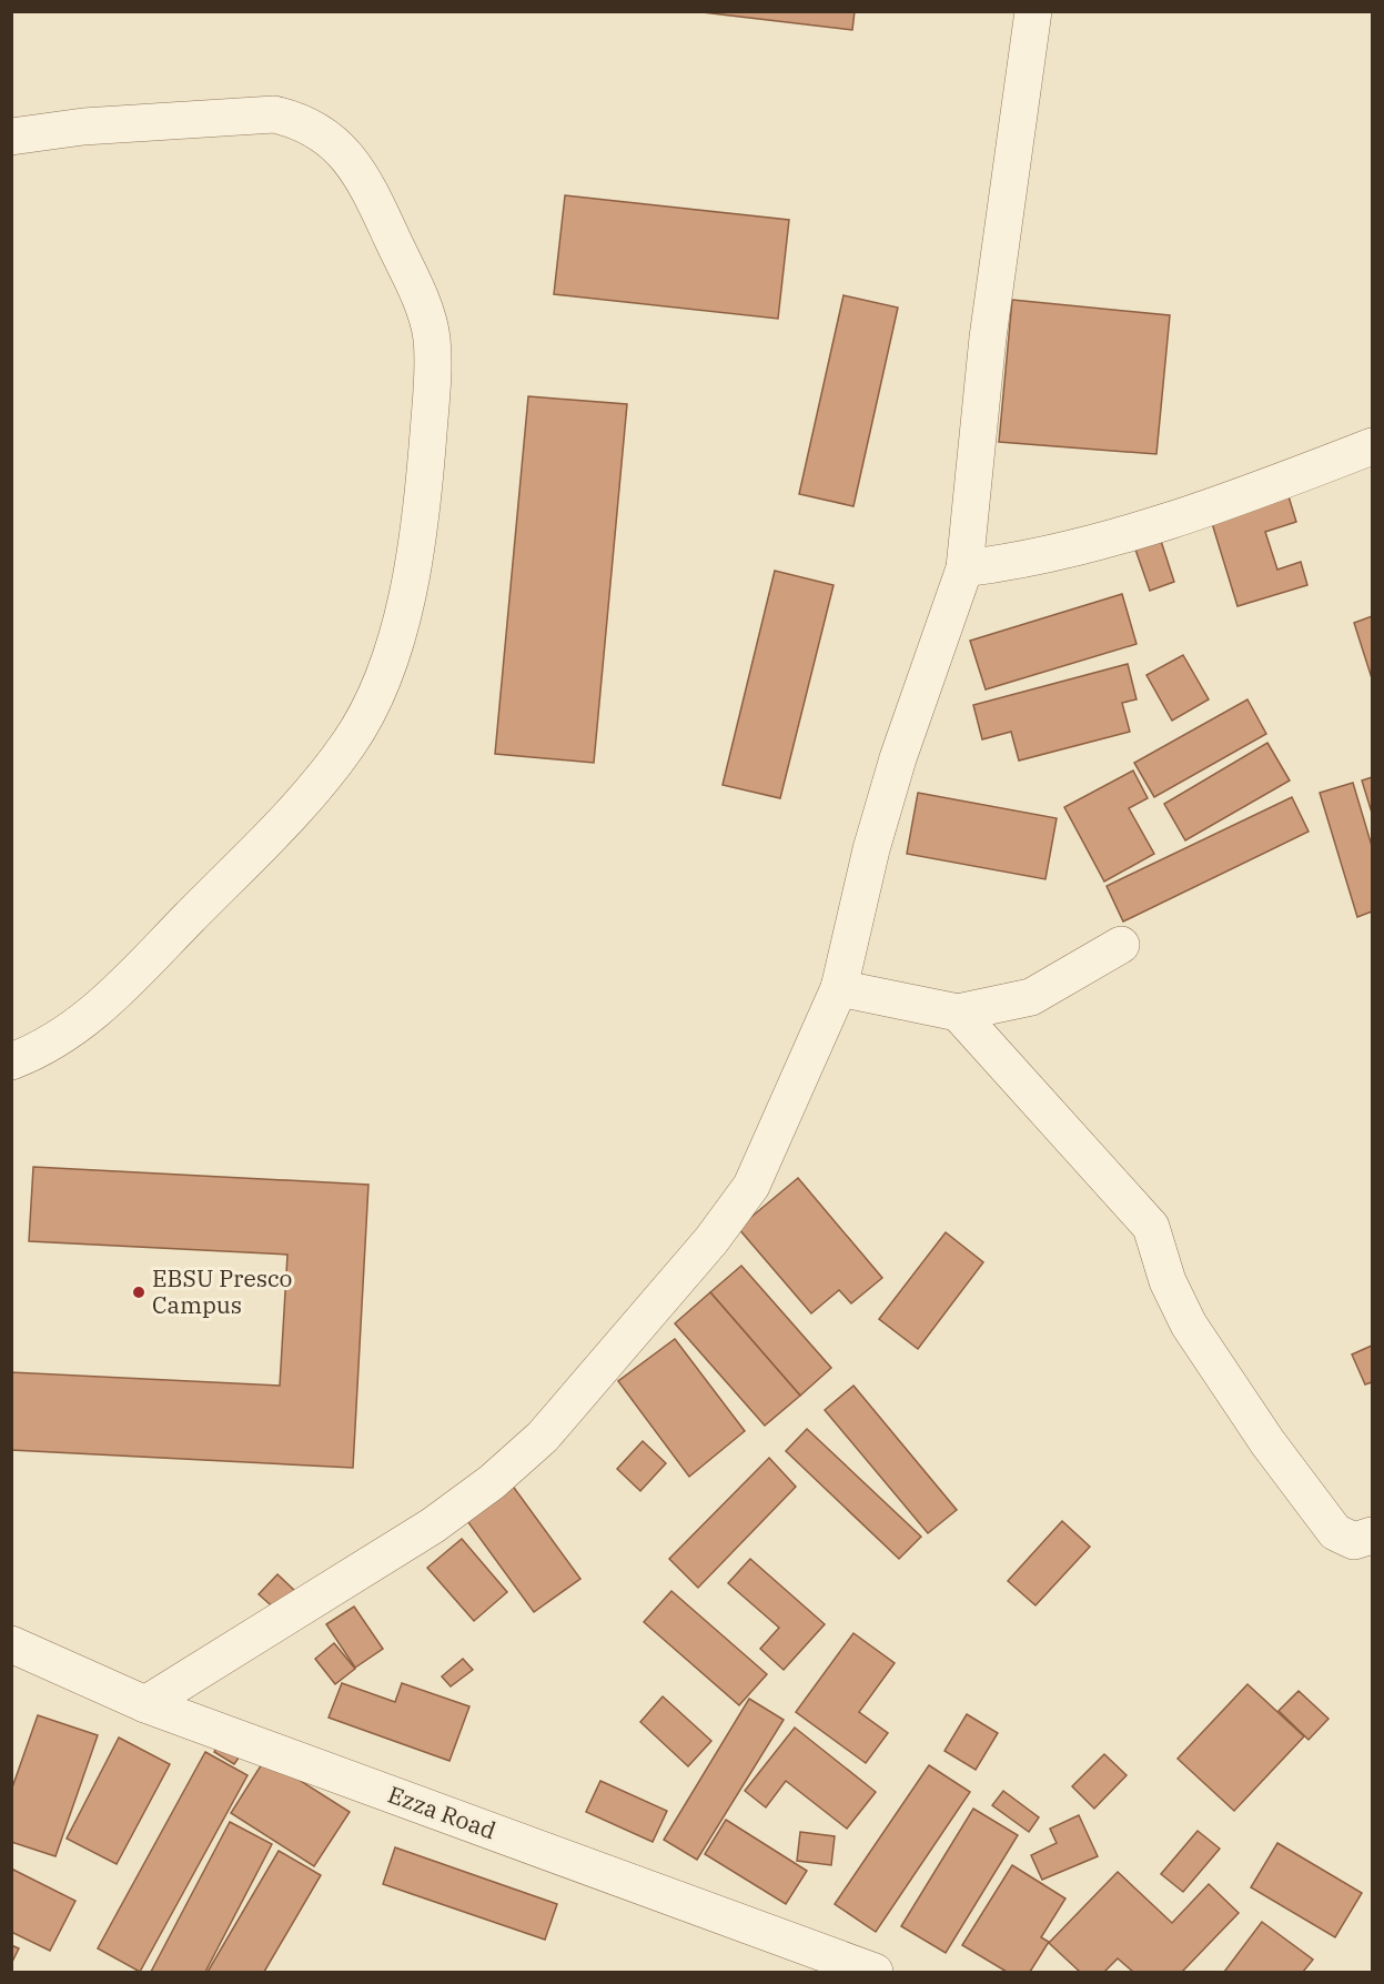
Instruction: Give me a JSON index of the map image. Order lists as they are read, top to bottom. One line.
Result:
{"streets":{"street":["Ezza Road"]},"places":["EBSU Presco Campus"]}
